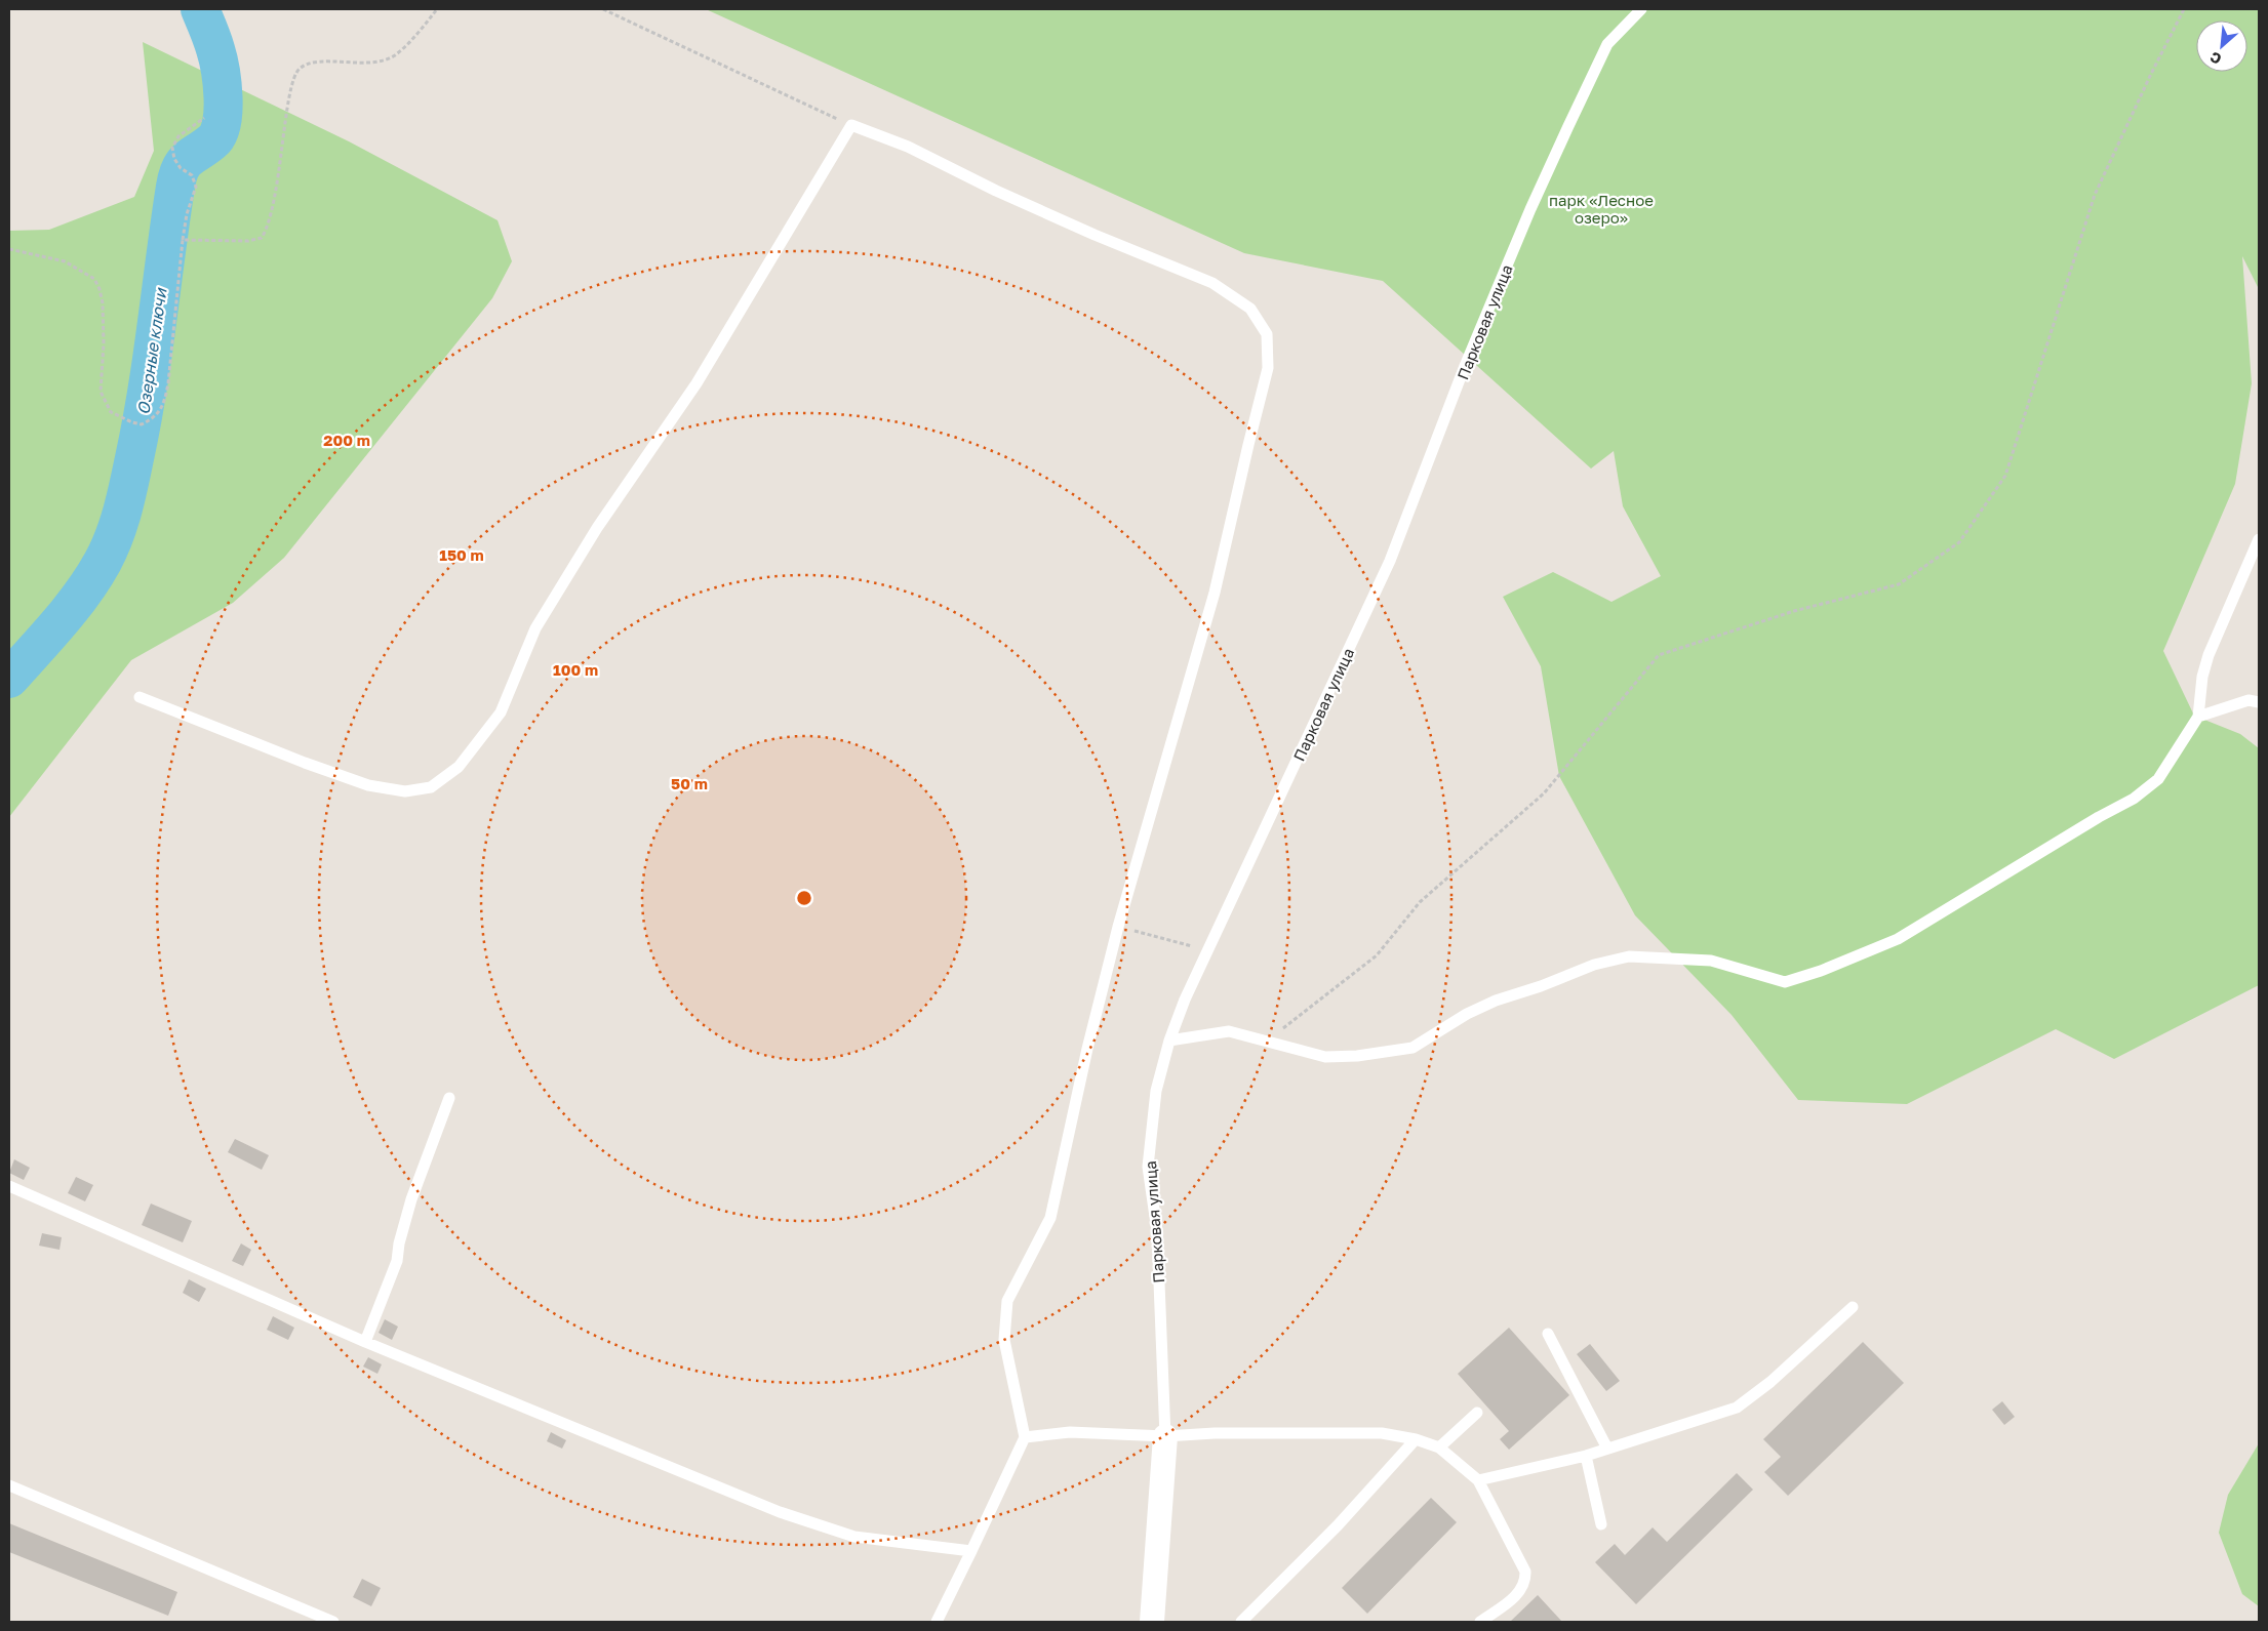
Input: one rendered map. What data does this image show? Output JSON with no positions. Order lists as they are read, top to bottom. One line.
{"streets":{"lane":["Парковая улица"]},"water":["Озерные ключи"],"parks":["парк «Лесное озеро»"],"north":"bottom left","rings":["200 m","150 m","100 m","50 m"]}
